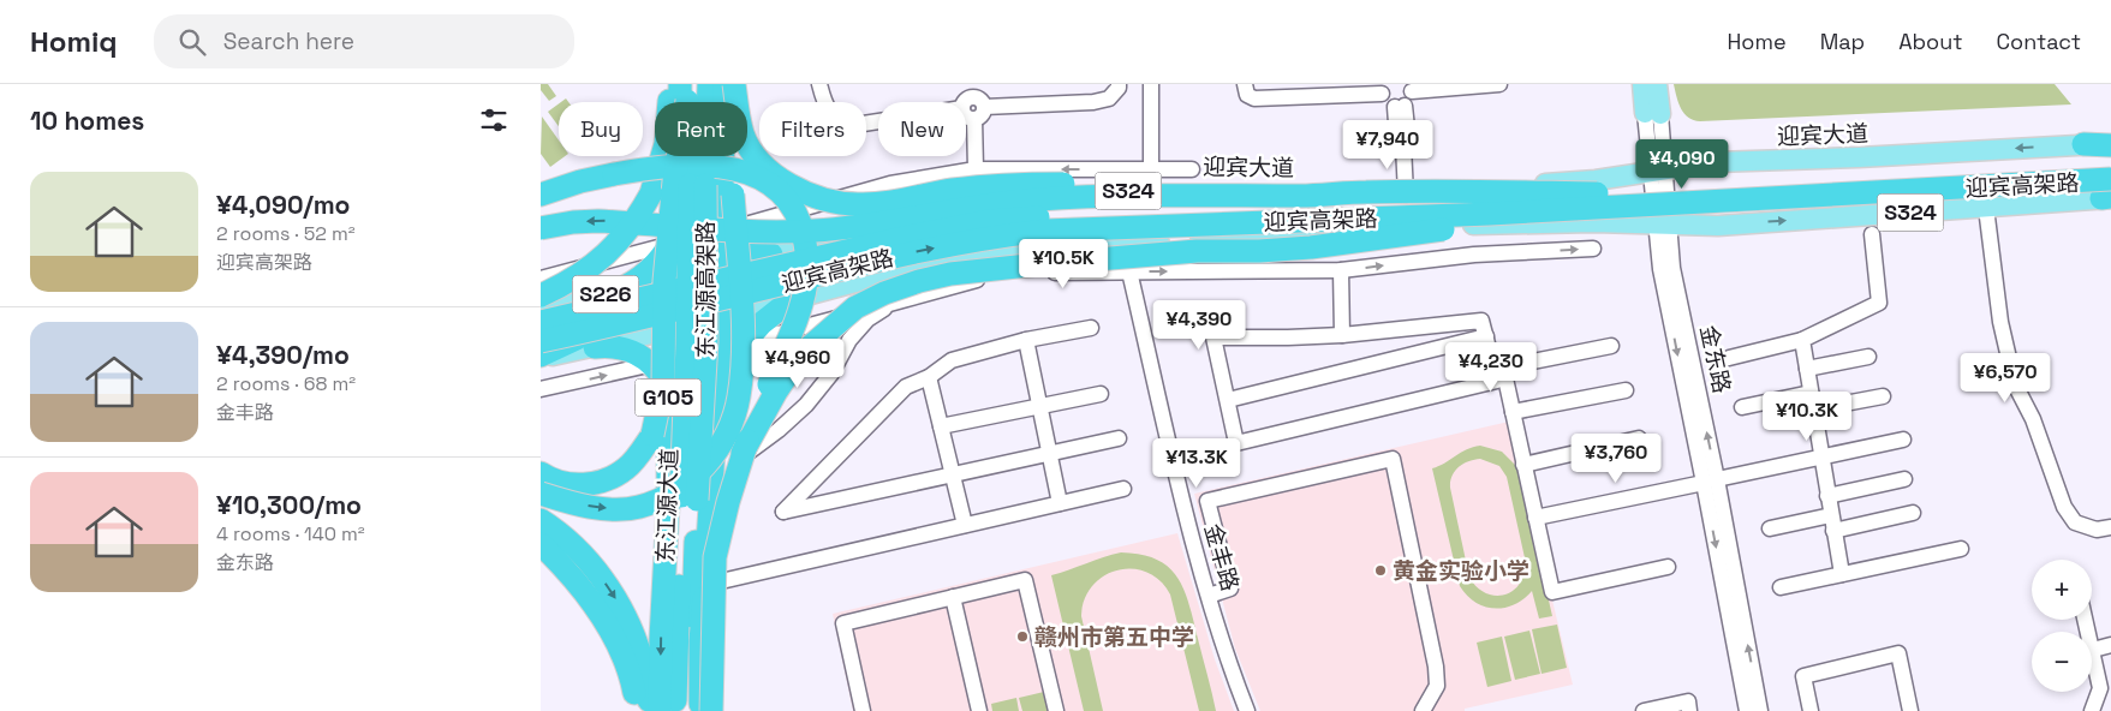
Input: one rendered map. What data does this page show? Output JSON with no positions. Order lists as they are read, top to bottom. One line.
{"streets":{"highway":["迎宾高架路","东江源高架路","G105","东江源大道"],"main road":["迎宾大道","S324","S226","金东路"],"street":["金丰路"]},"crossings":[["迎宾大道","金东路"],["迎宾大道","东江源大道"],["迎宾高架路","S324"],["迎宾高架路","金东路"],["S324","S226"],["S324","金东路"],["S324","东江源大道"],["东江源高架路","东江源大道"],["S226","东江源大道"]],"places":["黄金实验小学","赣州市第五中学"],"page":{"header":"Homiq","search":"Search here","nav":["Home","Map","About","Contact"],"heading":"10 homes","chip":["Buy","Rent","Filters","New"],"price":["¥7,940","¥4,090","¥10.5K","¥4,390","¥4,960","¥4,230","¥6,570","¥10.3K","¥3,760","¥13.3K"],"list":[{"name":"¥4,090/mo","note":"2 rooms · 52 m² · 迎宾高架路"},{"name":"¥4,390/mo","note":"2 rooms · 68 m² · 金丰路"},{"name":"¥10,300/mo","note":"4 rooms · 140 m² · 金东路"}],"map_buttons":["+","−"]}}
